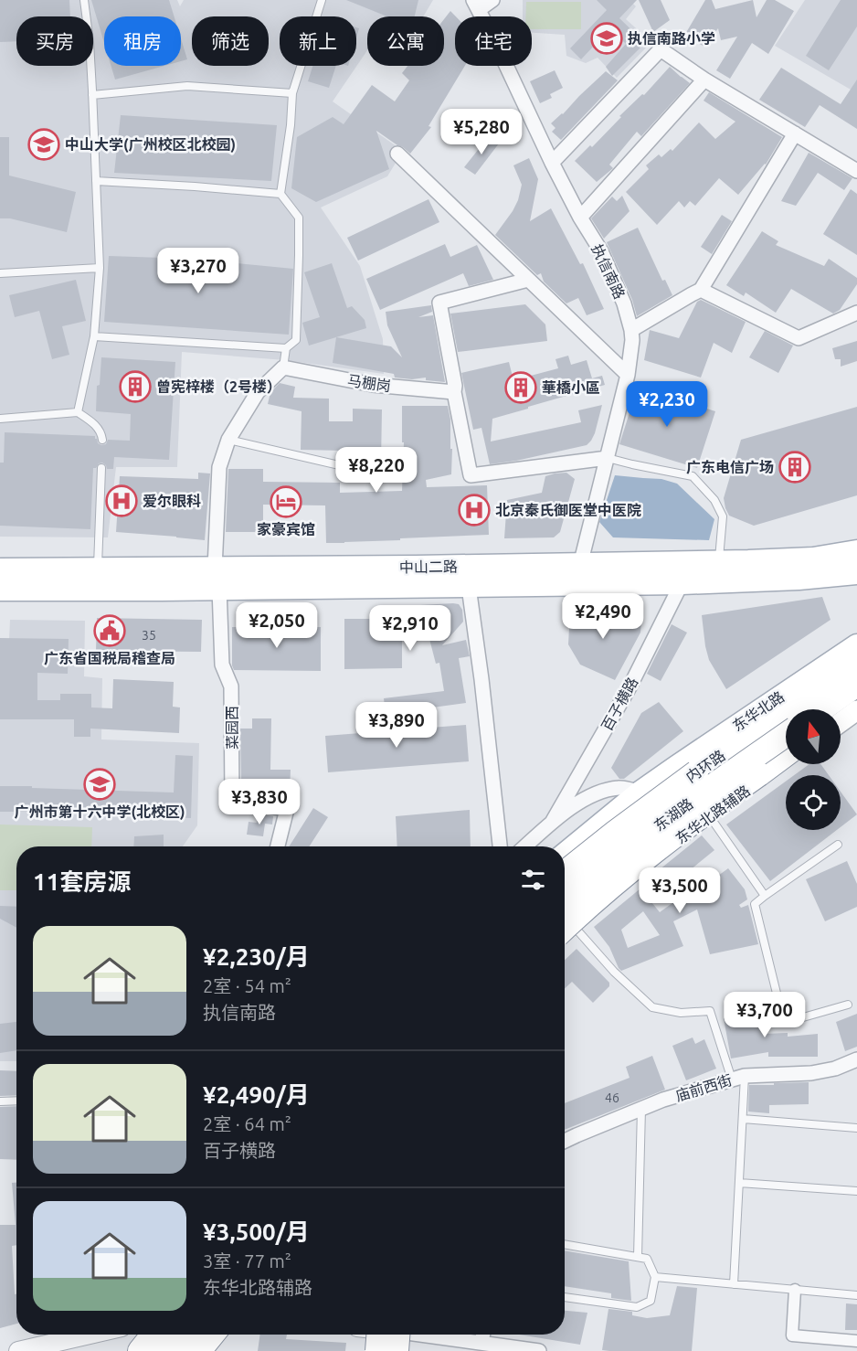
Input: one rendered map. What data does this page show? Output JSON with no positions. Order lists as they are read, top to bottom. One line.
{"streets":{"highway":["内环路","东湖路"],"main road":["中山二路","东华北路","东华北路辅路"],"street":["执信南路","马棚岗","百子横路","菜园西","庙前西街"]},"crossings":[["执信南路","中山二路"],["中山二路","百子横路"],["中山二路","菜园西"]],"places":{"school or university":["执信南路小学","中山大学(广州校区北校园)","广州市第十六中学(北校区)"],"building":["曾宪梓楼（2号楼）","華橋小區","广东电信广场"],"hospital":["爱尔眼科","北京秦氏御医堂中医院"],"hotel":["家豪宾馆"],"public building":["广东省国税局稽查局"]},"house_numbers":["35","46"],"north":"top","page":{"chip":["买房","租房","筛选","新上","公寓","住宅"],"price":["¥5,280","¥3,270","¥2,230","¥8,220","¥2,490","¥2,050","¥2,910","¥3,890","¥3,830","¥3,500","¥3,700"],"heading":"11套房源","list":[{"name":"¥2,230/月","note":"2室 · 54 m² · 执信南路"},{"name":"¥2,490/月","note":"2室 · 64 m² · 百子横路"},{"name":"¥3,500/月","note":"3室 · 77 m² · 东华北路辅路"}]}}
